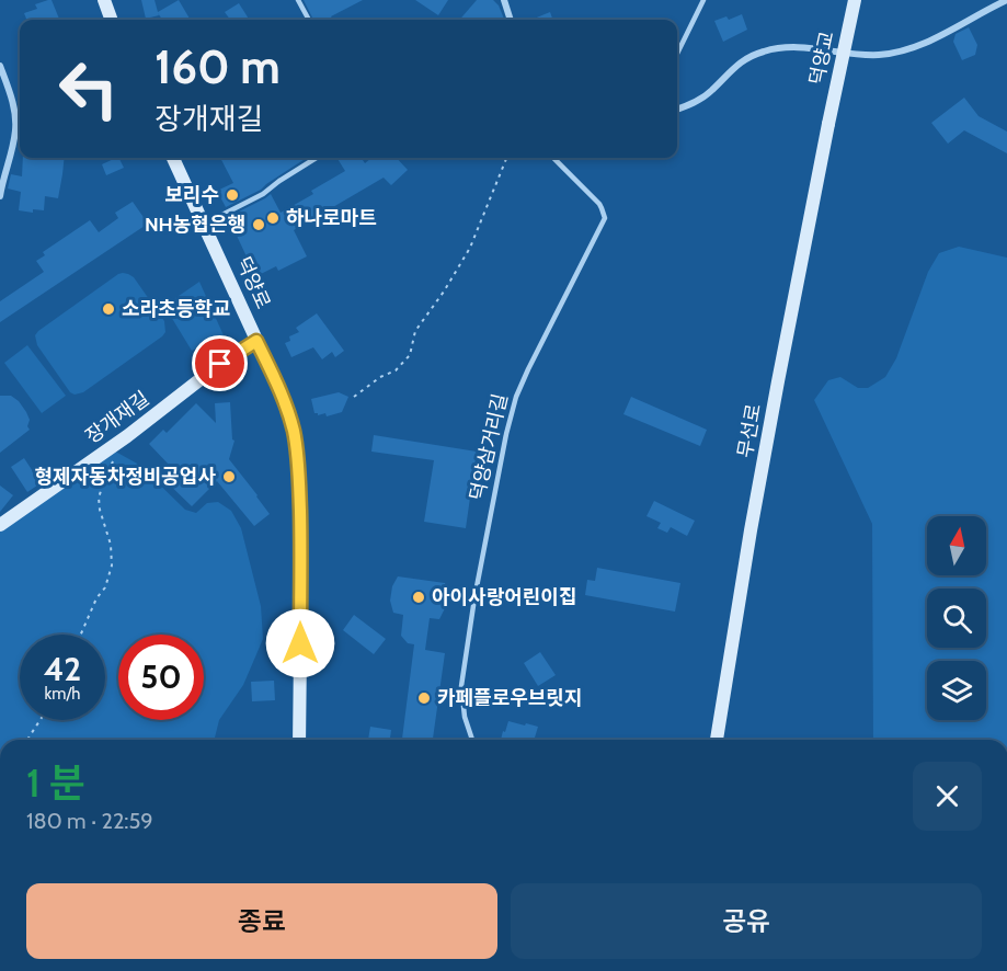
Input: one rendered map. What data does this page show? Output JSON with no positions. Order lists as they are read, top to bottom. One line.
{"streets":{"street":["덕양교","덕양로","장개재길","무선로"],"lane":["덕양삼거리길"]},"crossings":[["덕양교","무선로"],["덕양로","장개재길"]],"places":["보리수","하나로마트","NH농협은행","소라초등학교","형제자동차정비공업사","아이사랑어린이집","카페플로우브릿지"],"north":"top","page":{"turn":["160 m","장개재길"],"speed":"42 km/h","limit":"50","heading":["1 분","180 m · 22:59"],"buttons":["종료","공유"]}}
